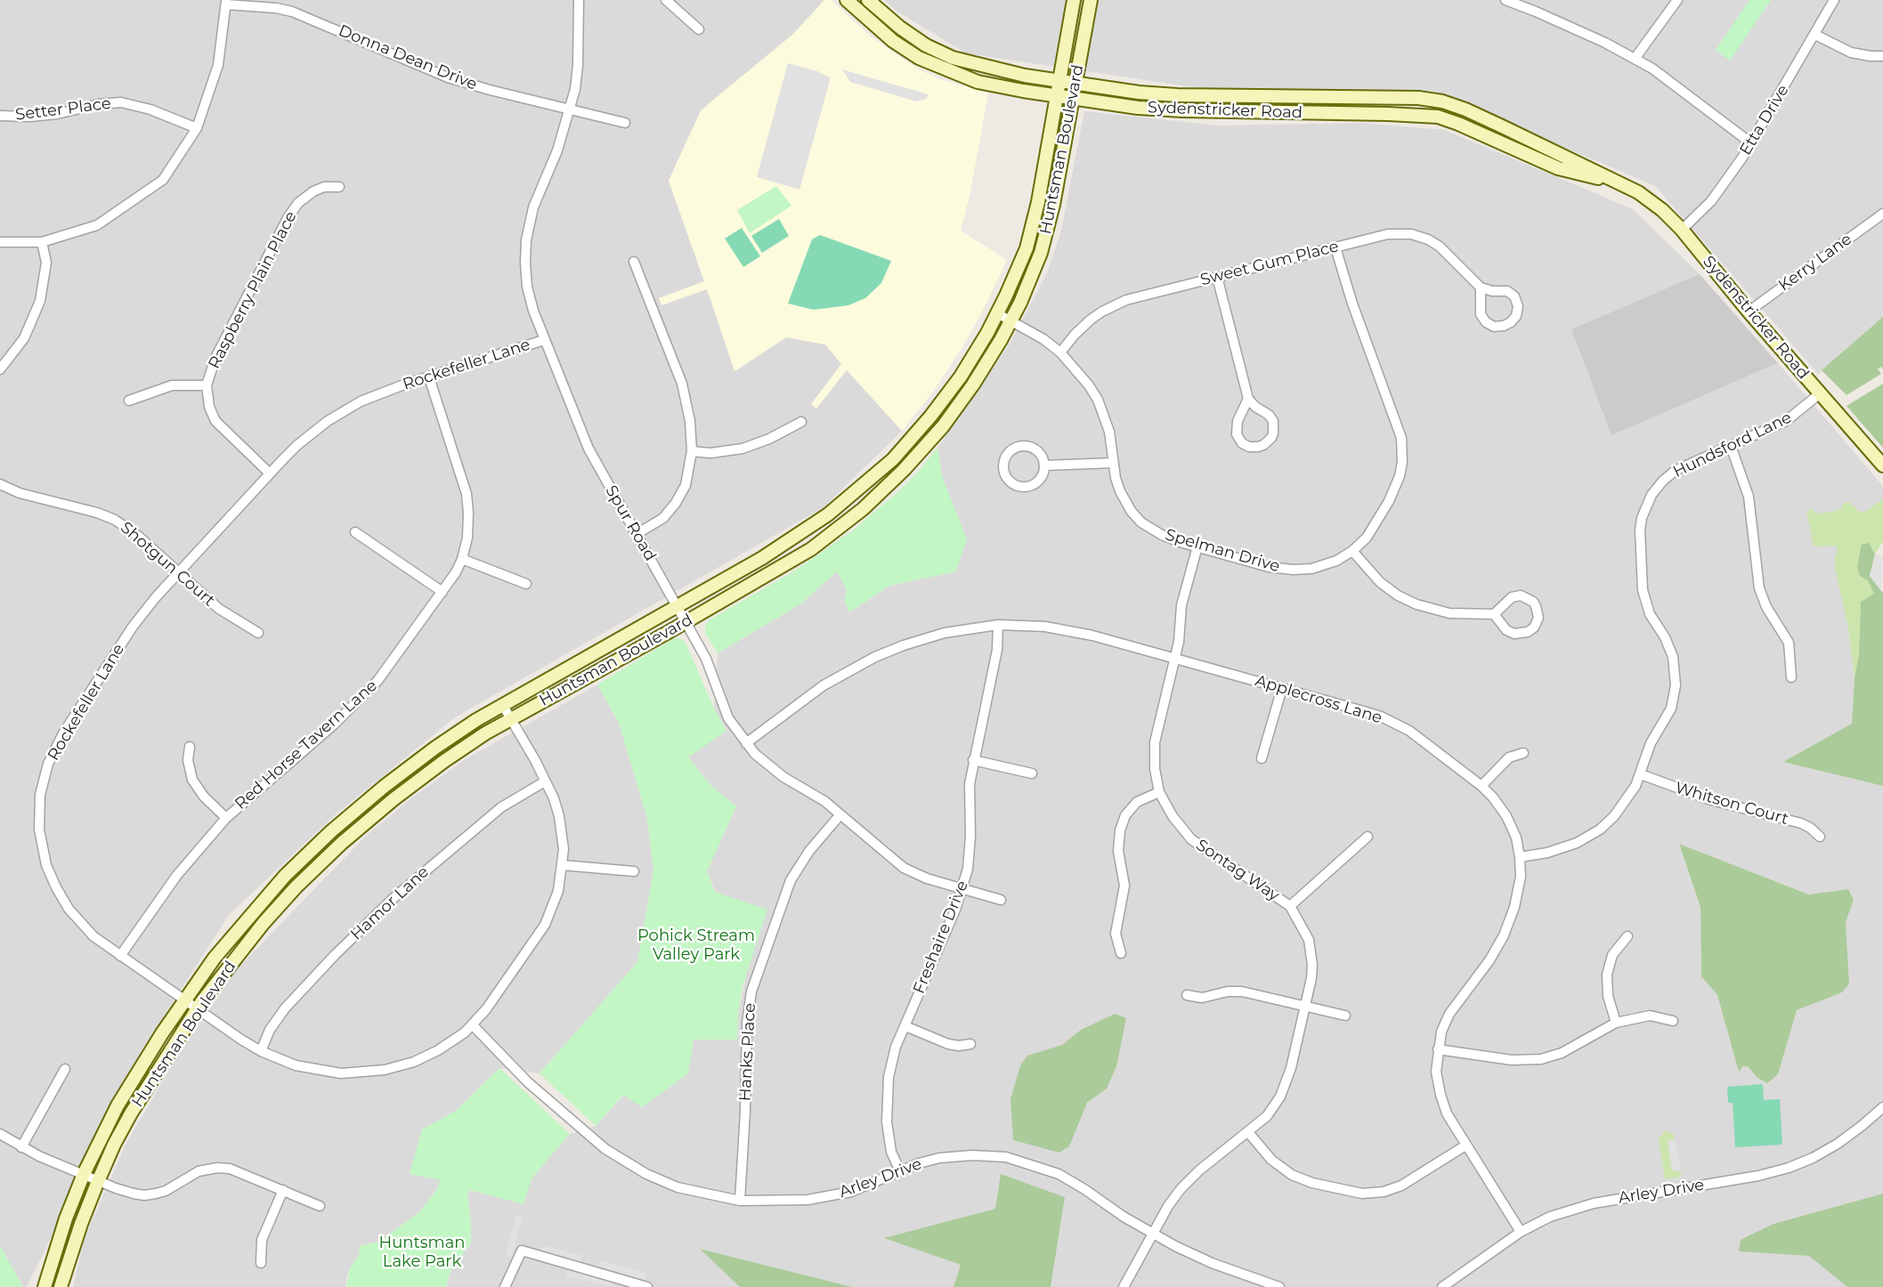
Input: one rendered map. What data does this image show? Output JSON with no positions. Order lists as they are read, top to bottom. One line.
{"streets":{"street":["Donna Dean Drive","Setter Place","Sydenstricker Road","Etta Drive","Huntsman Boulevard","Kerry Lane","Sweet Gum Place","Raspberry Plain Place","Rockefeller Lane","Hundsford Lane","Spur Road","Spelman Drive","Shotgun Court","Applecross Lane","Red Horse Tavern Lane","Whitson Court","Sontag Way","Hamor Lane","Freshaire Drive","Hanks Place","Arley Drive"]},"crossings":[["Donna Dean Drive","Spur Road"],["Sydenstricker Road","Etta Drive"],["Sydenstricker Road","Huntsman Boulevard"],["Sydenstricker Road","Kerry Lane"],["Sydenstricker Road","Hundsford Lane"],["Huntsman Boulevard","Rockefeller Lane"],["Huntsman Boulevard","Spur Road"],["Huntsman Boulevard","Spelman Drive"],["Sweet Gum Place","Spelman Drive"],["Raspberry Plain Place","Rockefeller Lane"],["Rockefeller Lane","Spur Road"],["Rockefeller Lane","Shotgun Court"],["Rockefeller Lane","Red Horse Tavern Lane"],["Rockefeller Lane","Hamor Lane"],["Rockefeller Lane","Arley Drive"],["Hundsford Lane","Applecross Lane"],["Hundsford Lane","Whitson Court"],["Spur Road","Applecross Lane"],["Spur Road","Freshaire Drive"],["Spur Road","Hanks Place"],["Spelman Drive","Sontag Way"],["Applecross Lane","Sontag Way"],["Applecross Lane","Freshaire Drive"],["Applecross Lane","Arley Drive"],["Sontag Way","Arley Drive"],["Freshaire Drive","Arley Drive"],["Hanks Place","Arley Drive"]],"parks":["Pohick Stream Valley Park","Huntsman Lake Park"]}
